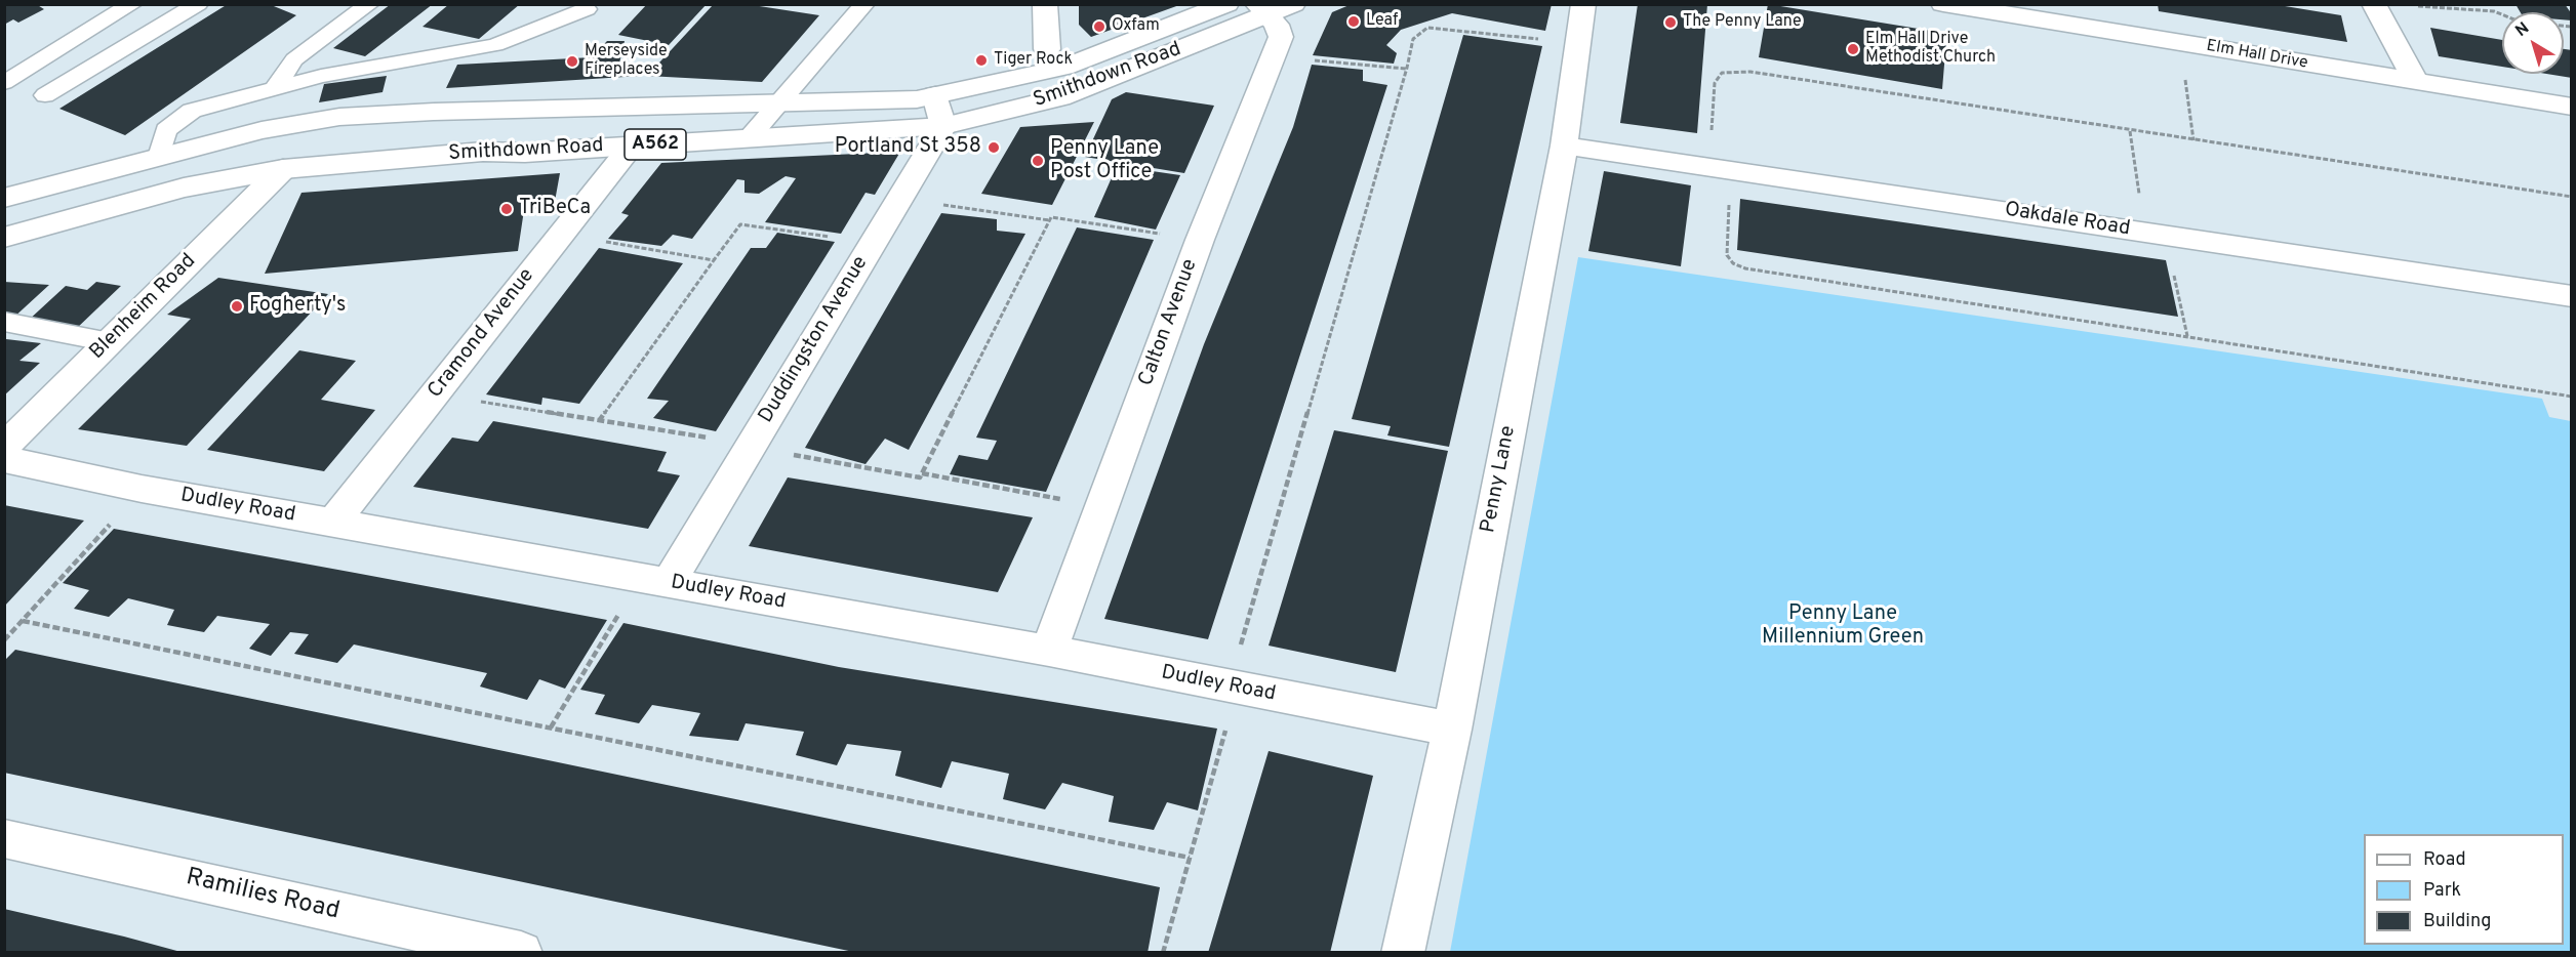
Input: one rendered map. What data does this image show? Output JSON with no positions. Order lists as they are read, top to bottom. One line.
{"streets":{"main road":["Elm Hall Drive","Smithdown Road","A562","Oakdale Road","Blenheim Road","Calton Avenue","Cramond Avenue","Duddingston Avenue","Penny Lane","Dudley Road","Ramilies Road"]},"crossings":[["Smithdown Road","Blenheim Road"],["Smithdown Road","Calton Avenue"],["Smithdown Road","Cramond Avenue"],["Smithdown Road","Duddingston Avenue"],["Oakdale Road","Penny Lane"],["Calton Avenue","Dudley Road"],["Cramond Avenue","Dudley Road"],["Duddingston Avenue","Dudley Road"],["Penny Lane","Dudley Road"]],"parks":["Penny Lane Millennium Green"],"places":["Leaf","The Penny Lane","Oxfam","Elm Hall Drive Methodist Church","Tiger Rock","Merseyside Fireplaces","Portland St 358","Penny Lane Post Office","TriBeCa","Fogherty's"],"legend":["Road","Park","Building"],"north":"top left"}
